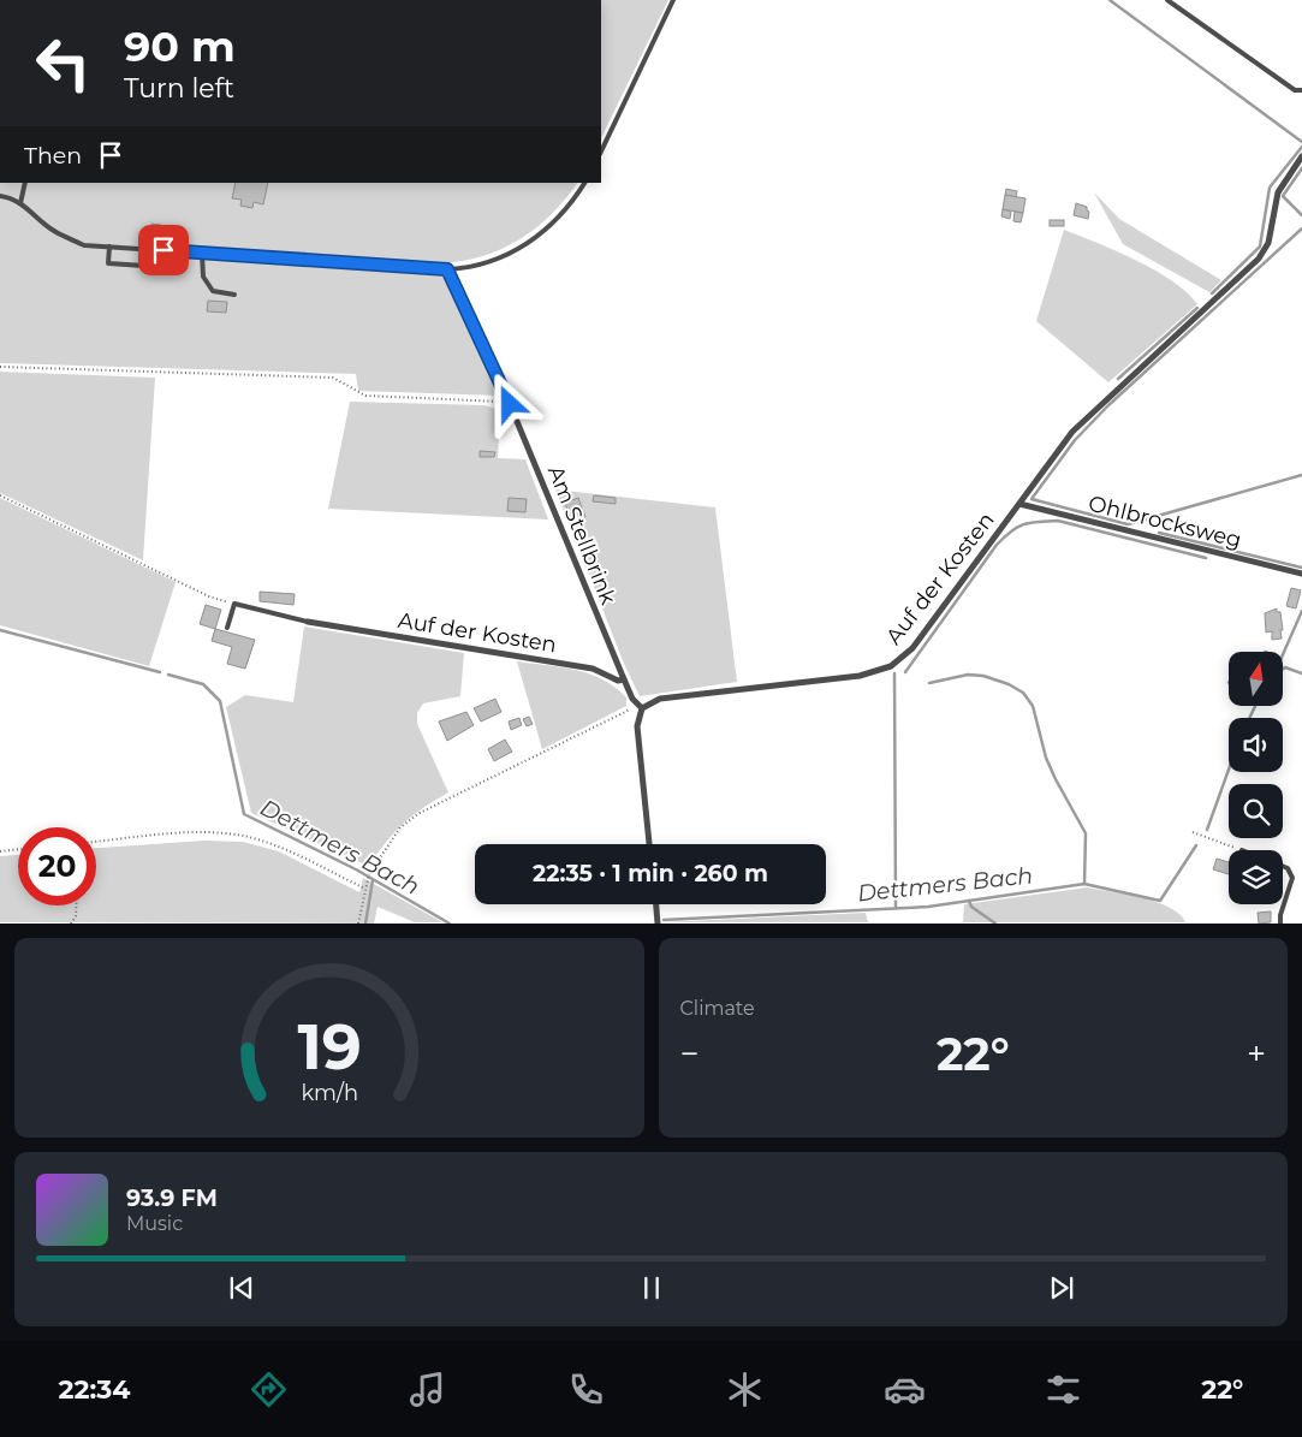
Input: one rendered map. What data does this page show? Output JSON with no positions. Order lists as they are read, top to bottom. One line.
{"streets":{"street":["Ohlbrocksweg","Am Stellbrink","Auf der Kosten"]},"crossings":[["Ohlbrocksweg","Auf der Kosten"],["Am Stellbrink","Auf der Kosten"]],"water":["Dettmers Bach"],"north":"top","page":{"turn":["90 m","Turn left"],"then":"Then","limit":"20","trip":"22:35 · 1 min · 260 m","tile":"Climate","heat":["−","22°","+"],"song":["93.9 FM","Music"],"tabs":["22:34","22°"],"gauge":["19","km/h"]}}
